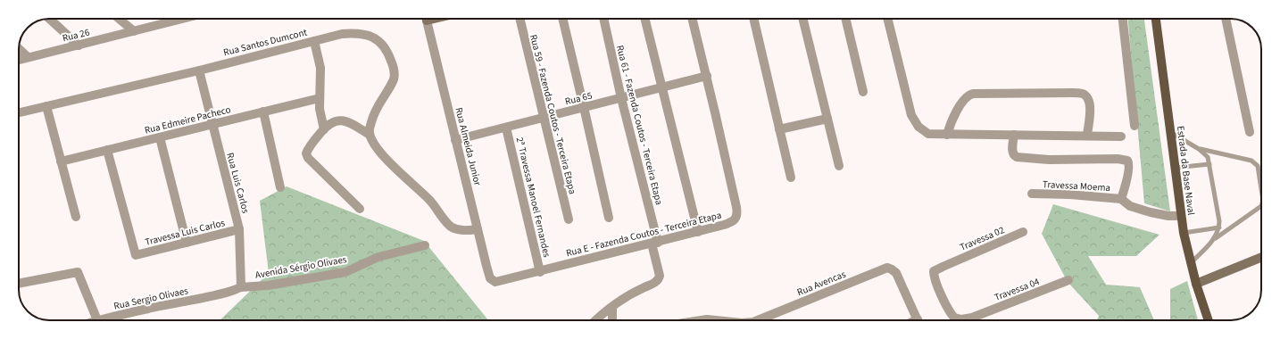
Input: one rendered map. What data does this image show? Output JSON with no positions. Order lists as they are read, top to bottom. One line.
{"streets":{"main road":["Estrada da Base Naval"],"street":["Rua 26","Rua Santos Dumcont","Rua 65","Rua 59 - Fazenda Coutos - Terceira Etapa","Rua Edmeire Pacheco","Rua 61 - Fazenda Coutos - Terceira Etapa","Rua Almeida Junior","Rua Luis Carlos","Travessa Moema","2ª Travessa Manoel Fernandes","Travessa Luis Carlos","Rua E - Fazenda Coutos - Terceira Etapa","Travessa 02","Avenida Sérgio Olivaes","Rua Avencas","Travessa 04","Rua Sergio Olivaes"]},"crossings":[["Rua Santos Dumcont","Rua Luis Carlos"],["Rua 65","Rua 59 - Fazenda Coutos - Terceira Etapa"],["Rua 65","Rua 61 - Fazenda Coutos - Terceira Etapa"],["Rua 65","Rua Almeida Junior"],["Rua 65","2ª Travessa Manoel Fernandes"],["Rua 65","Rua E - Fazenda Coutos - Terceira Etapa"],["Rua Edmeire Pacheco","Rua Luis Carlos"],["Rua Edmeire Pacheco","Travessa Luis Carlos"],["Rua 61 - Fazenda Coutos - Terceira Etapa","Rua E - Fazenda Coutos - Terceira Etapa"],["Rua Almeida Junior","Rua E - Fazenda Coutos - Terceira Etapa"],["Estrada da Base Naval","Travessa Moema"],["Rua Luis Carlos","Travessa Luis Carlos"],["Rua Luis Carlos","Avenida Sérgio Olivaes"],["Rua Luis Carlos","Rua Sergio Olivaes"],["2ª Travessa Manoel Fernandes","Rua E - Fazenda Coutos - Terceira Etapa"],["Avenida Sérgio Olivaes","Rua Sergio Olivaes"]]}
